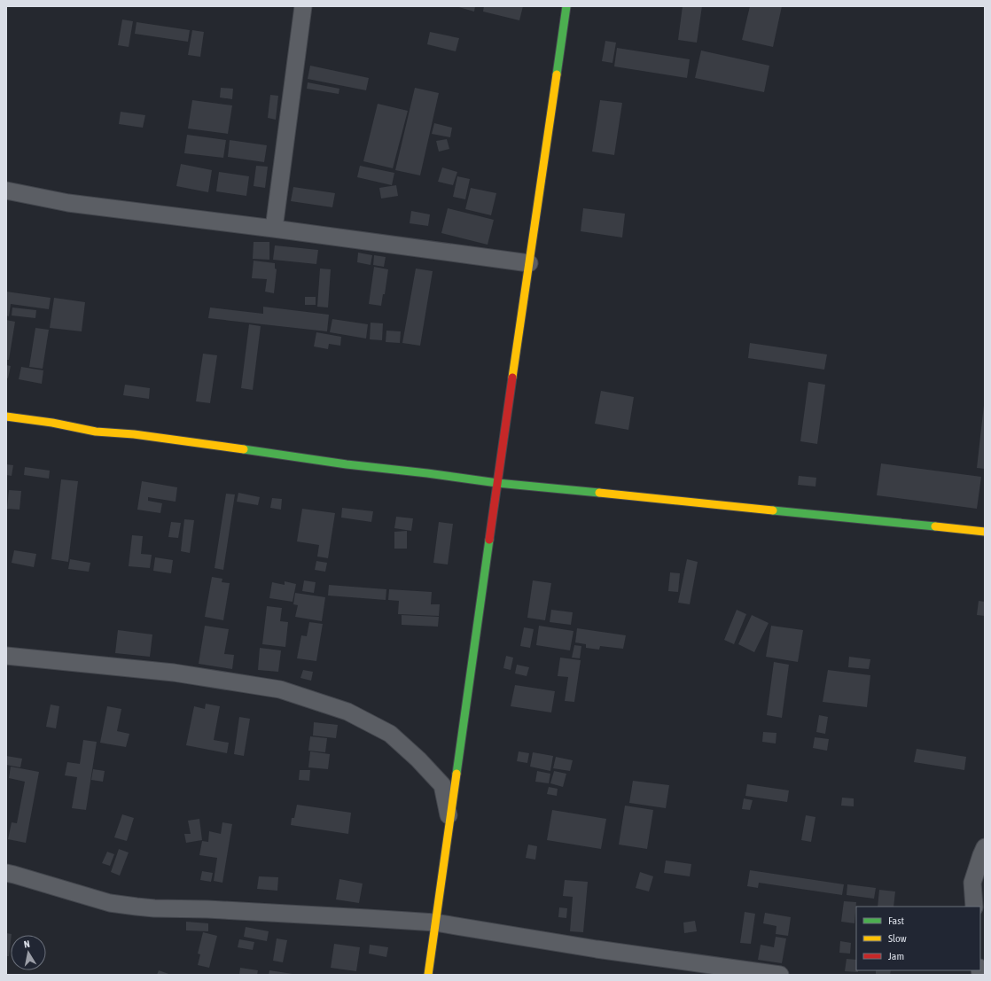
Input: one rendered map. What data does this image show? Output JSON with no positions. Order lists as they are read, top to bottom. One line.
{"legend":["Fast","Slow","Jam"],"north":"top"}
